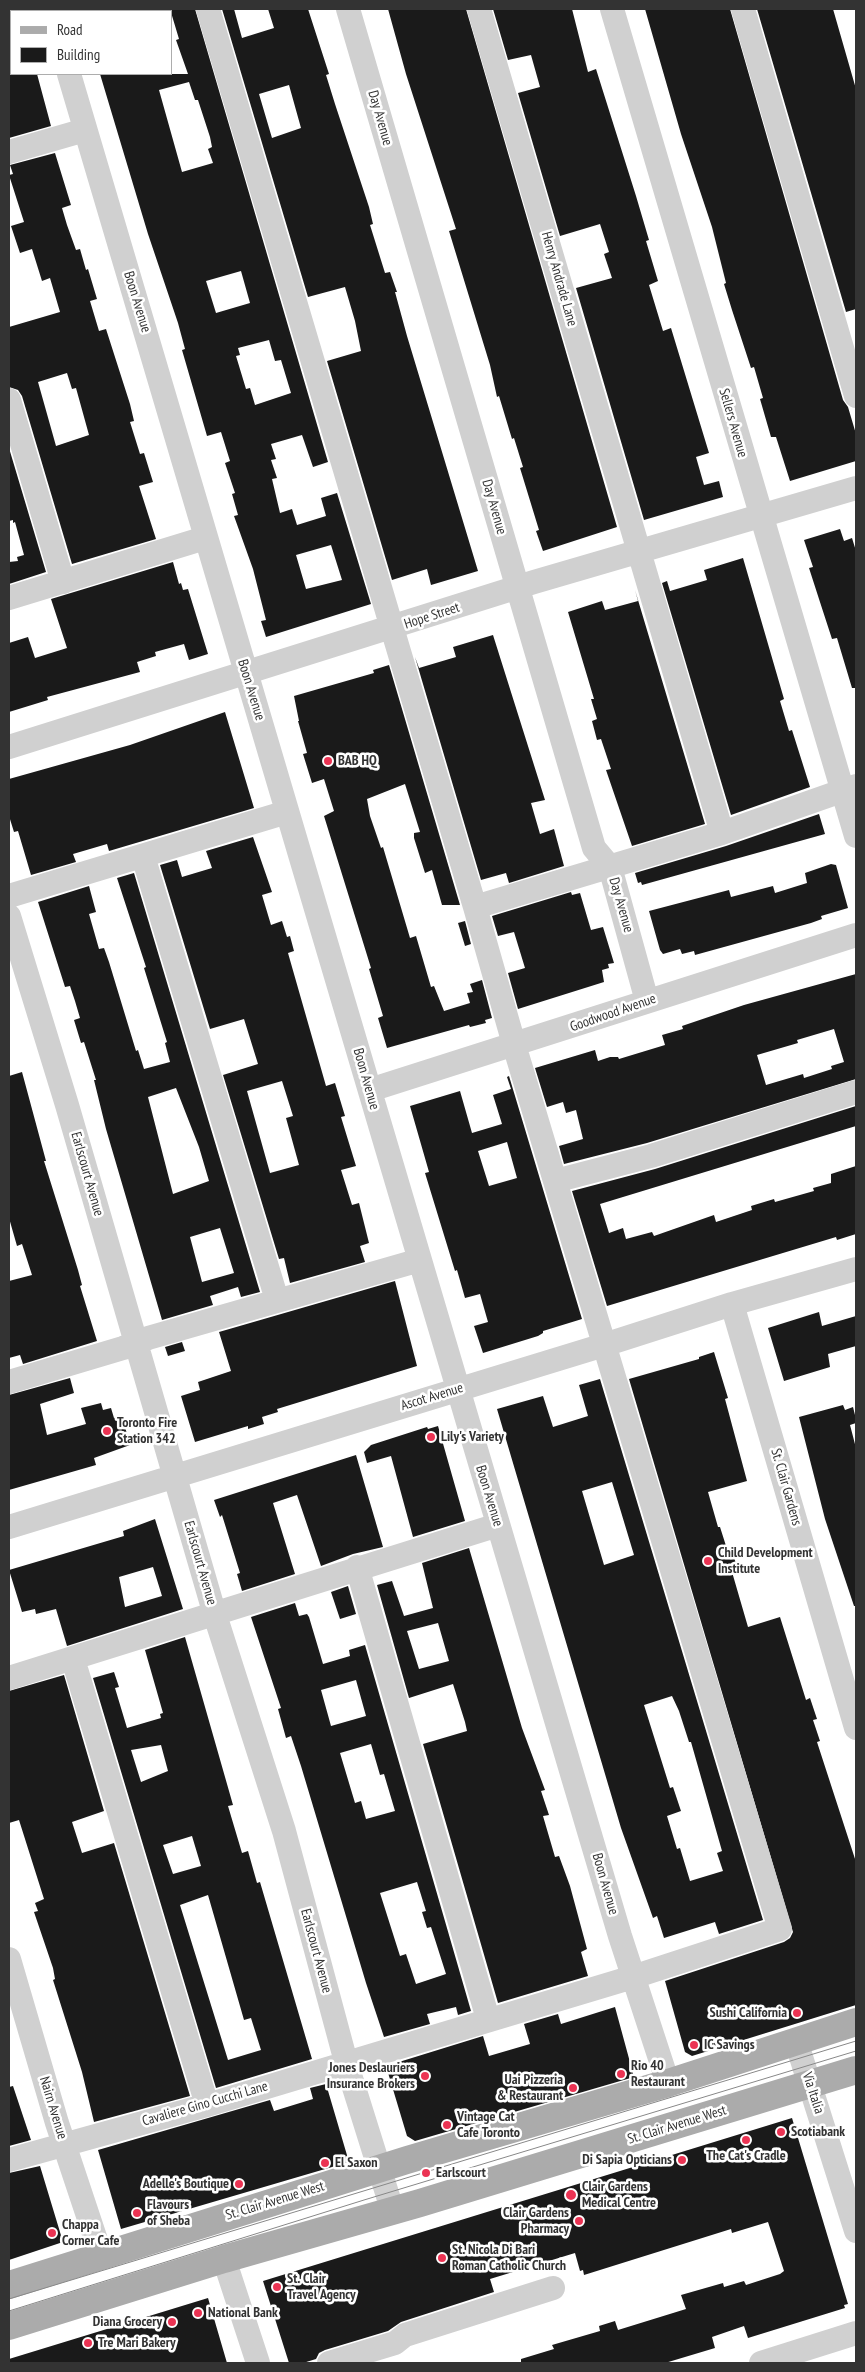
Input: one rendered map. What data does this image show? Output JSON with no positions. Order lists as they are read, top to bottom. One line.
{"streets":{"main road":["St. Clair Avenue West"],"street":["Day Avenue","Henry Andrade Lane","Boon Avenue","Sellers Avenue","Hope Street","Goodwood Avenue","Earlscourt Avenue","Ascot Avenue","St. Clair Gardens","Via Italia","Cavaliere Gino Cucchi Lane","Nairn Avenue"]},"crossings":[["Day Avenue","Hope Street"],["Day Avenue","Goodwood Avenue"],["Henry Andrade Lane","Hope Street"],["Boon Avenue","Hope Street"],["Boon Avenue","Goodwood Avenue"],["Boon Avenue","Ascot Avenue"],["Boon Avenue","Cavaliere Gino Cucchi Lane"],["Boon Avenue","St. Clair Avenue West"],["Sellers Avenue","Hope Street"],["Earlscourt Avenue","Ascot Avenue"],["Earlscourt Avenue","Cavaliere Gino Cucchi Lane"],["Earlscourt Avenue","St. Clair Avenue West"],["Ascot Avenue","St. Clair Gardens"],["Ascot Avenue","Cavaliere Gino Cucchi Lane"],["Via Italia","St. Clair Avenue West"],["Cavaliere Gino Cucchi Lane","Nairn Avenue"],["Nairn Avenue","St. Clair Avenue West"]],"places":["BAB HQ","Toronto Fire Station 342","Lily's Variety","Child Development Institute","Sushi California","IC Savings","Rio 40 Restaurant","Jones Deslauriers Insurance Brokers","Uai Pizzeria & Restaurant","Vintage Cat Cafe Toronto","Scotiabank","The Cat's Cradle","Di Sapia Opticians","El Saxon","Earlscourt","Adelle's Boutique","Clair Gardens Medical Centre","Flavours of Sheba","Clair Gardens Pharmacy","Chappa Corner Cafe","St. Nicola Di Bari Roman Catholic Church","St. Clair Travel Agency","National Bank","Diana Grocery","Tre Mari Bakery"],"legend":["Road","Building"]}
